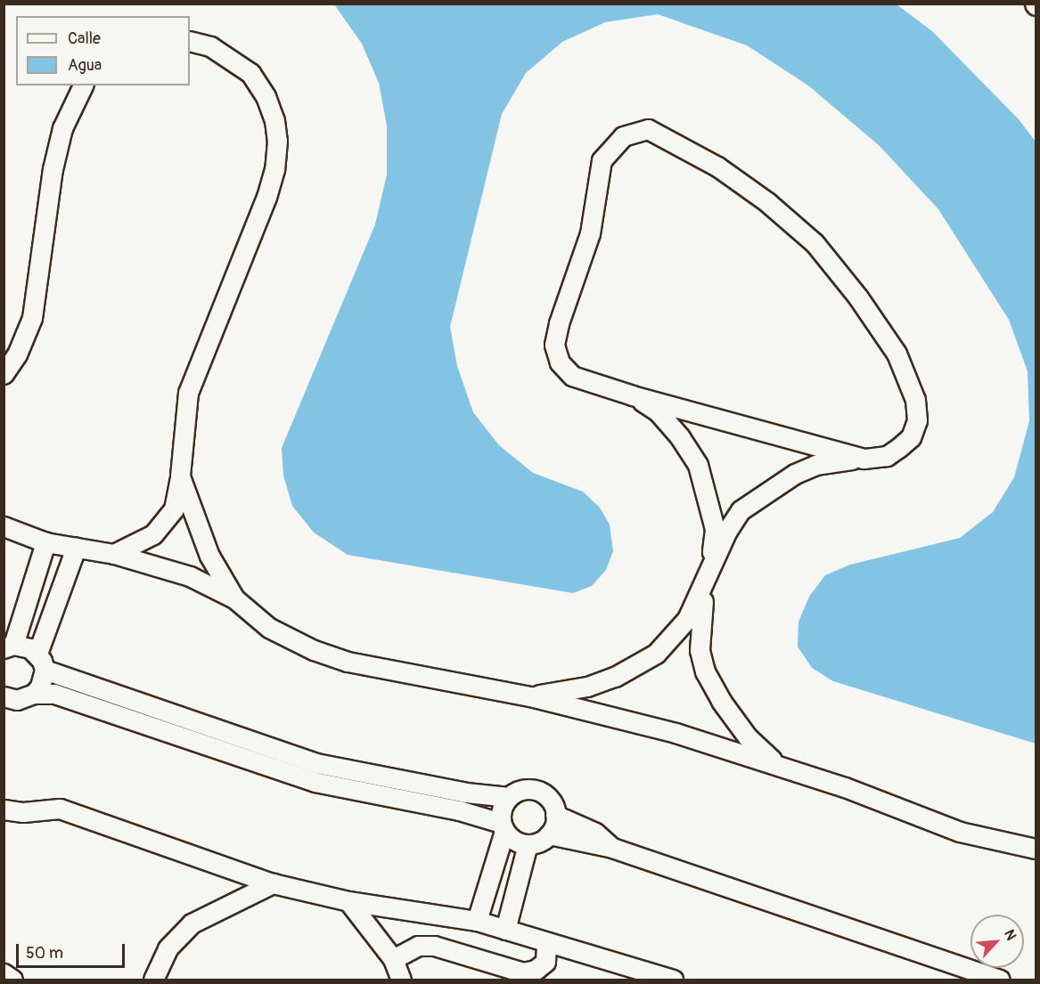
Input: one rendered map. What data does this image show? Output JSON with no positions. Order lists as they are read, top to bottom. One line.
{"legend":["Calle","Agua"],"scale_bar":"50 m","north":"top right"}
